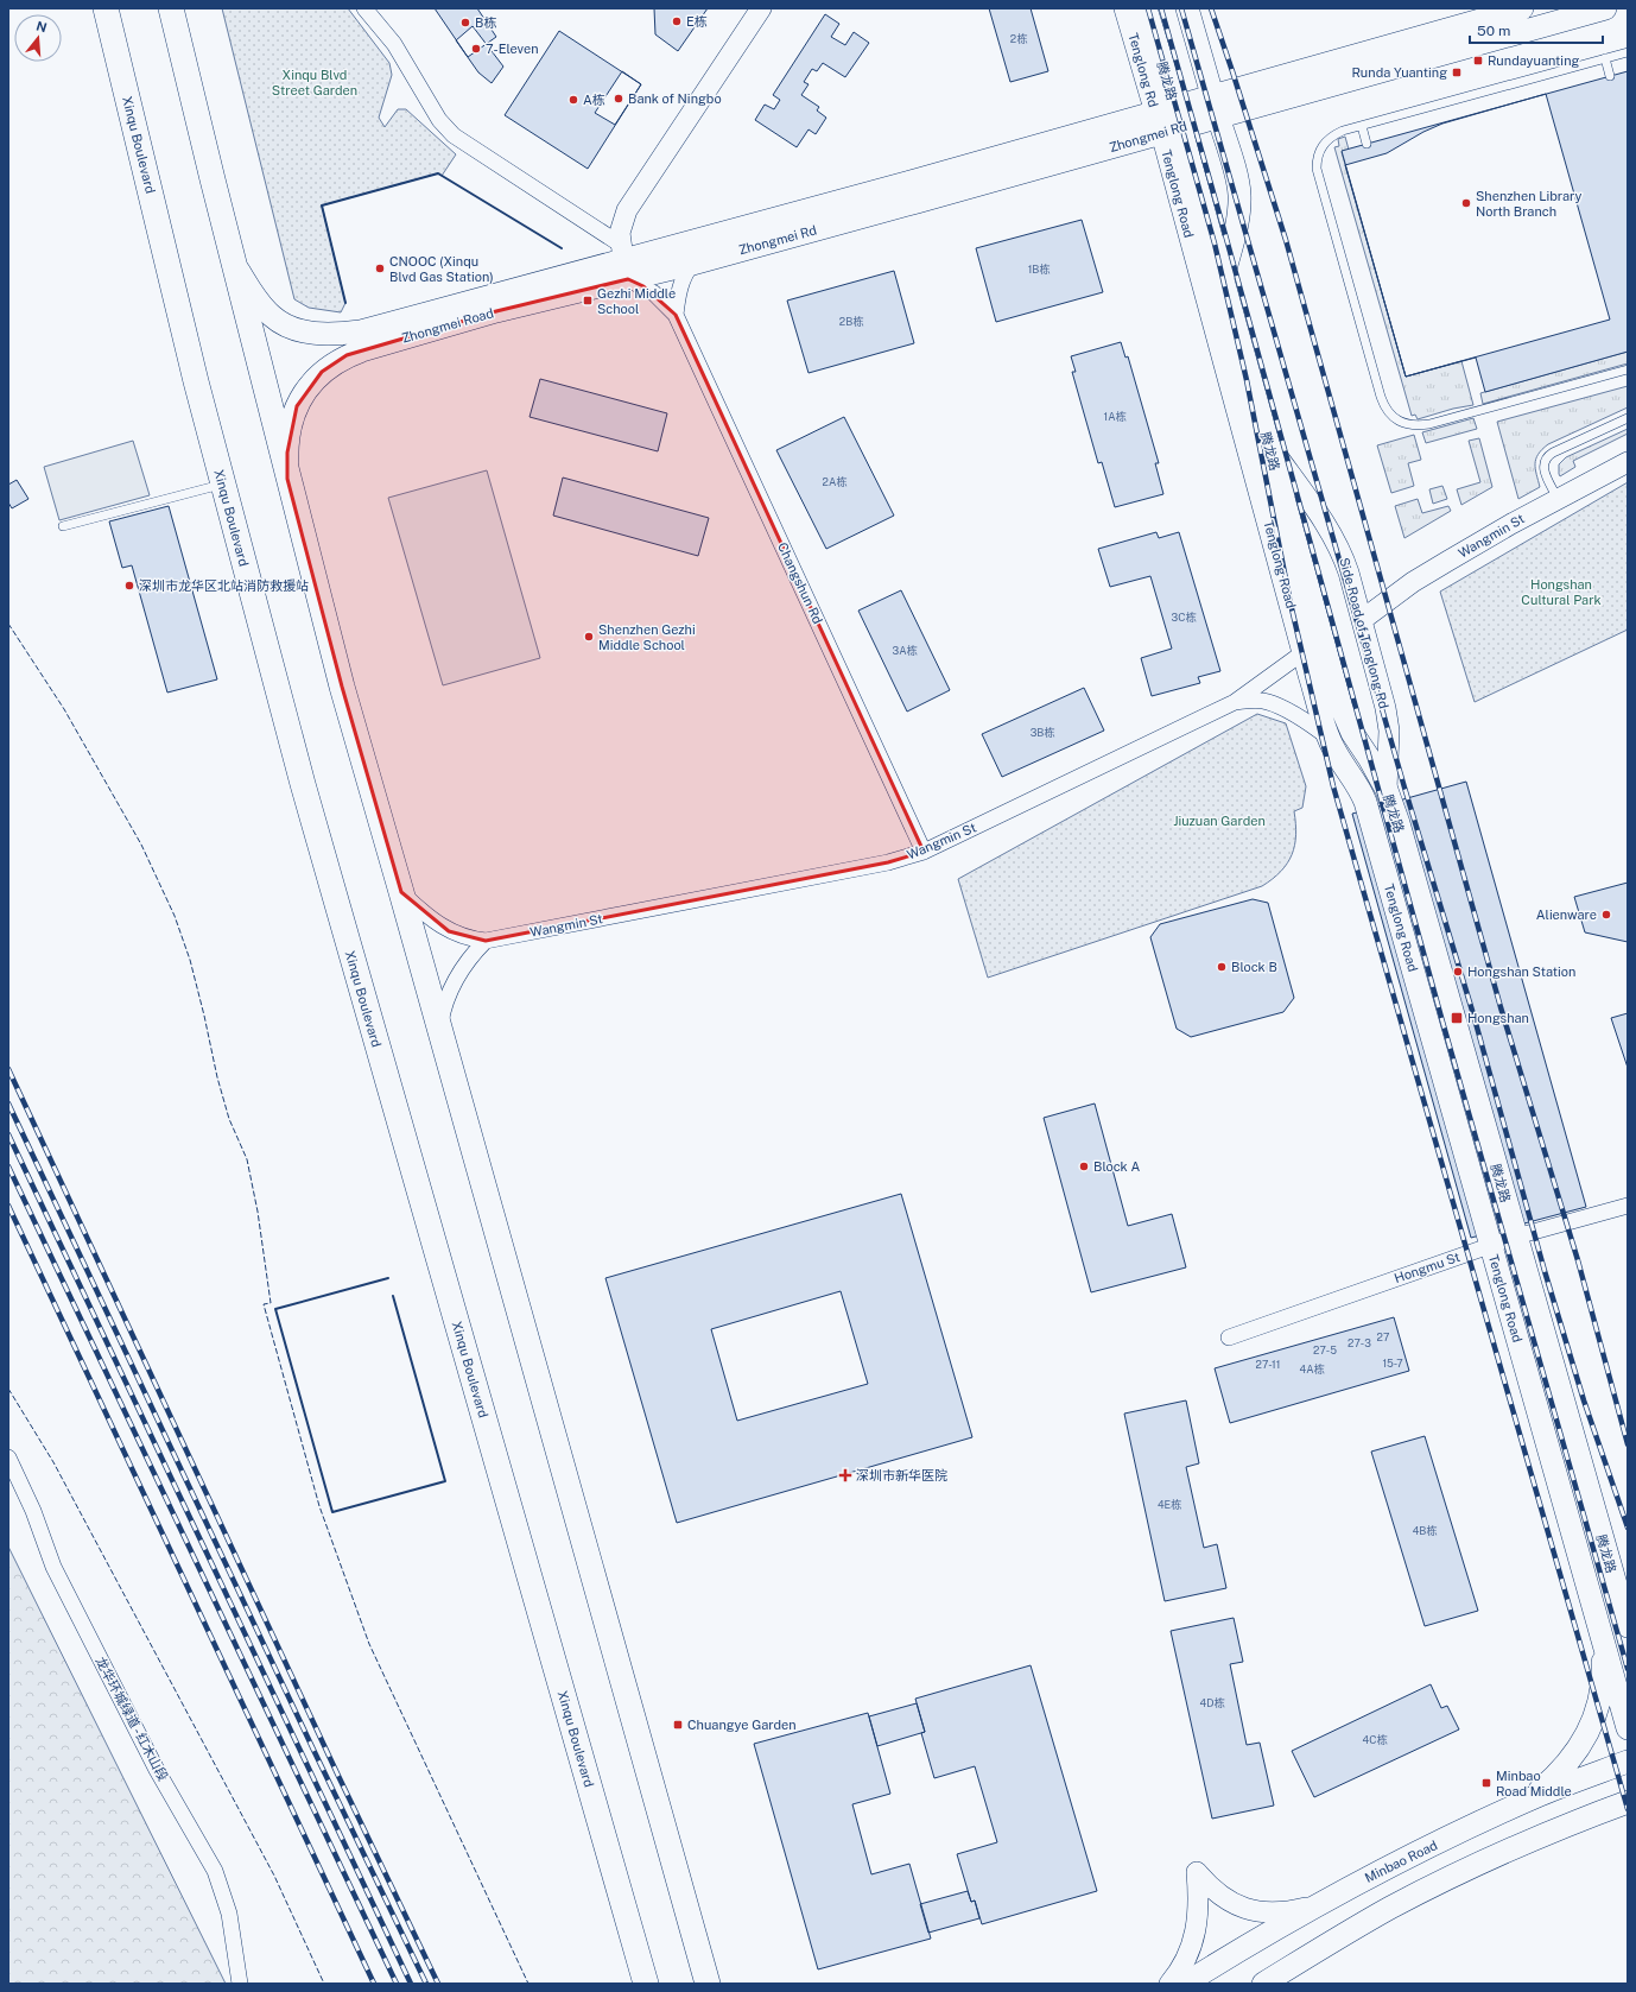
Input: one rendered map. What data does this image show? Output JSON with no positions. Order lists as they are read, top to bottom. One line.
{"streets":{"main road":["Tenglong Rd","腾龙路","Zhongmei Rd","Xinqu Boulevard","Tenglong Road","Zhongmei Road","Minbao Road"],"street":["Wangmin St","Changshun Rd","Side Road of Tenglong Rd","Hongmu St","龙华环城绿道 - 红木山段"]},"crossings":[["Tenglong Rd","腾龙路"],["Tenglong Rd","Zhongmei Rd"],["Tenglong Rd","Tenglong Road"],["腾龙路","Zhongmei Rd"],["腾龙路","Tenglong Road"],["腾龙路","Side Road of Tenglong Rd"],["腾龙路","Hongmu St"],["Zhongmei Rd","Tenglong Road"],["Zhongmei Rd","Zhongmei Road"],["Tenglong Road","Wangmin St"],["Tenglong Road","Hongmu St"],["Wangmin St","Changshun Rd"],["Wangmin St","Side Road of Tenglong Rd"]],"parks":["Xinqu Blvd Street Garden","Hongshan Cultural Park","Jiuzuan Garden"],"places":{"other":["E栋","B栋","7-Eleven","Bank of Ningbo","A栋","Shenzhen Library North Branch","CNOOC (Xinqu Blvd Gas Station)","深圳市龙华区北站消防救援站","Shenzhen Gezhi Middle School","Alienware","Block B","Hongshan Station","Block A"],"transit":["Rundayuanting","Runda Yuanting","Gezhi Middle School","Hongshan","Chuangye Garden","Minbao Road Middle"],"health":["深圳市新华医院"]},"house_numbers":["2栋","1B栋","2B栋","1A栋","2A栋","3C栋","3A栋","3B栋","27","27-3","27-5","15-7","27-11","4A栋","4E栋","4B栋","4D栋","4C栋"],"scale_bar":"50 m","north":"top"}
